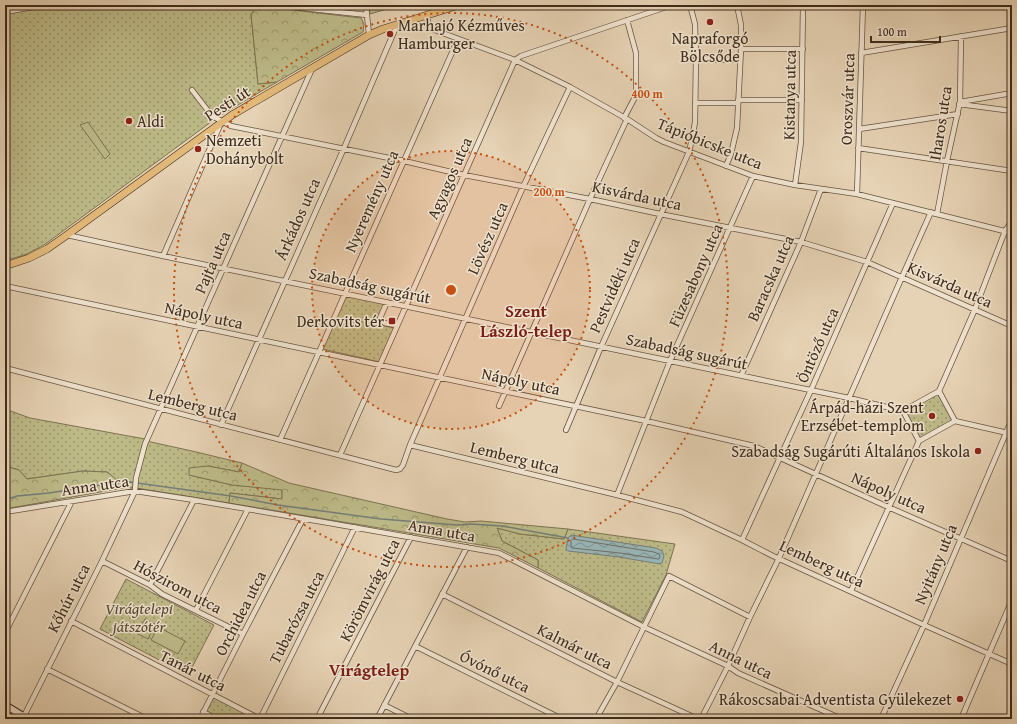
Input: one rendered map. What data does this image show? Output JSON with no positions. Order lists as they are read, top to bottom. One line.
{"streets":{"main road":["Pesti út"],"street":["Kistanya utca","Oroszvár utca","Iharos utca","Tápióbicske utca","Agyagos utca","Kisvárda utca","Nyeremény utca","Árkádos utca","Lövész utca","Pajta utca","Füzesabony utca","Baracska utca","Szabadság sugárút","Pestvidéki utca","Nápoly utca","Öntöző utca","Lemberg utca","Anna utca","Nyitány utca","Hószirom utca","Körömvirág utca","Kőhúr utca","Orchidea utca","Tubarózsa utca","Kalmár utca","Tanár utca","Óvónő utca"]},"crossings":[["Kistanya utca","Tápióbicske utca"],["Oroszvár utca","Tápióbicske utca"],["Pesti út","Tápióbicske utca"],["Pesti út","Kisvárda utca"],["Pesti út","Árkádos utca"],["Pesti út","Pajta utca"],["Pesti út","Szabadság sugárút"],["Iharos utca","Tápióbicske utca"],["Tápióbicske utca","Agyagos utca"],["Tápióbicske utca","Nyeremény utca"],["Tápióbicske utca","Lövész utca"],["Tápióbicske utca","Füzesabony utca"],["Tápióbicske utca","Baracska utca"],["Tápióbicske utca","Pestvidéki utca"],["Tápióbicske utca","Öntöző utca"],["Agyagos utca","Kisvárda utca"],["Agyagos utca","Szabadság sugárút"],["Kisvárda utca","Nyeremény utca"],["Kisvárda utca","Árkádos utca"],["Kisvárda utca","Lövész utca"],["Kisvárda utca","Pajta utca"],["Kisvárda utca","Füzesabony utca"],["Kisvárda utca","Baracska utca"],["Kisvárda utca","Pestvidéki utca"],["Kisvárda utca","Öntöző utca"],["Nyeremény utca","Szabadság sugárút"],["Nyeremény utca","Nápoly utca"],["Nyeremény utca","Lemberg utca"],["Árkádos utca","Szabadság sugárút"],["Árkádos utca","Nápoly utca"],["Árkádos utca","Lemberg utca"],["Lövész utca","Szabadság sugárút"],["Lövész utca","Nápoly utca"],["Lövész utca","Lemberg utca"],["Pajta utca","Szabadság sugárút"],["Pajta utca","Nápoly utca"],["Pajta utca","Lemberg utca"],["Pajta utca","Anna utca"],["Pajta utca","Kőhúr utca"],["Füzesabony utca","Szabadság sugárút"],["Füzesabony utca","Nápoly utca"],["Füzesabony utca","Lemberg utca"],["Baracska utca","Szabadság sugárút"],["Szabadság sugárút","Pestvidéki utca"],["Szabadság sugárút","Öntöző utca"],["Pestvidéki utca","Nápoly utca"],["Nápoly utca","Öntöző utca"],["Nápoly utca","Nyitány utca"],["Öntöző utca","Lemberg utca"],["Lemberg utca","Nyitány utca"],["Anna utca","Körömvirág utca"],["Anna utca","Kőhúr utca"],["Anna utca","Orchidea utca"],["Anna utca","Tubarózsa utca"],["Hószirom utca","Kőhúr utca"],["Hószirom utca","Orchidea utca"],["Kőhúr utca","Tanár utca"],["Orchidea utca","Tanár utca"],["Tubarózsa utca","Tanár utca"]],"districts":["Szent László-telep","Virágtelep"],"parks":["Virágtelepi játszótér"],"places":{"other":["Napraforgó Bölcsőde","Marhajó Kézműves Hamburger","Aldi","Nemzeti Dohánybolt","Árpád-házi Szent Erzsébet-templom","Szabadság Sugárúti Általános Iskola","Rákoscsabai Adventista Gyülekezet"],"transit":["Derkovits tér"]},"scale_bar":"100 m","rings":["400 m","200 m"]}
